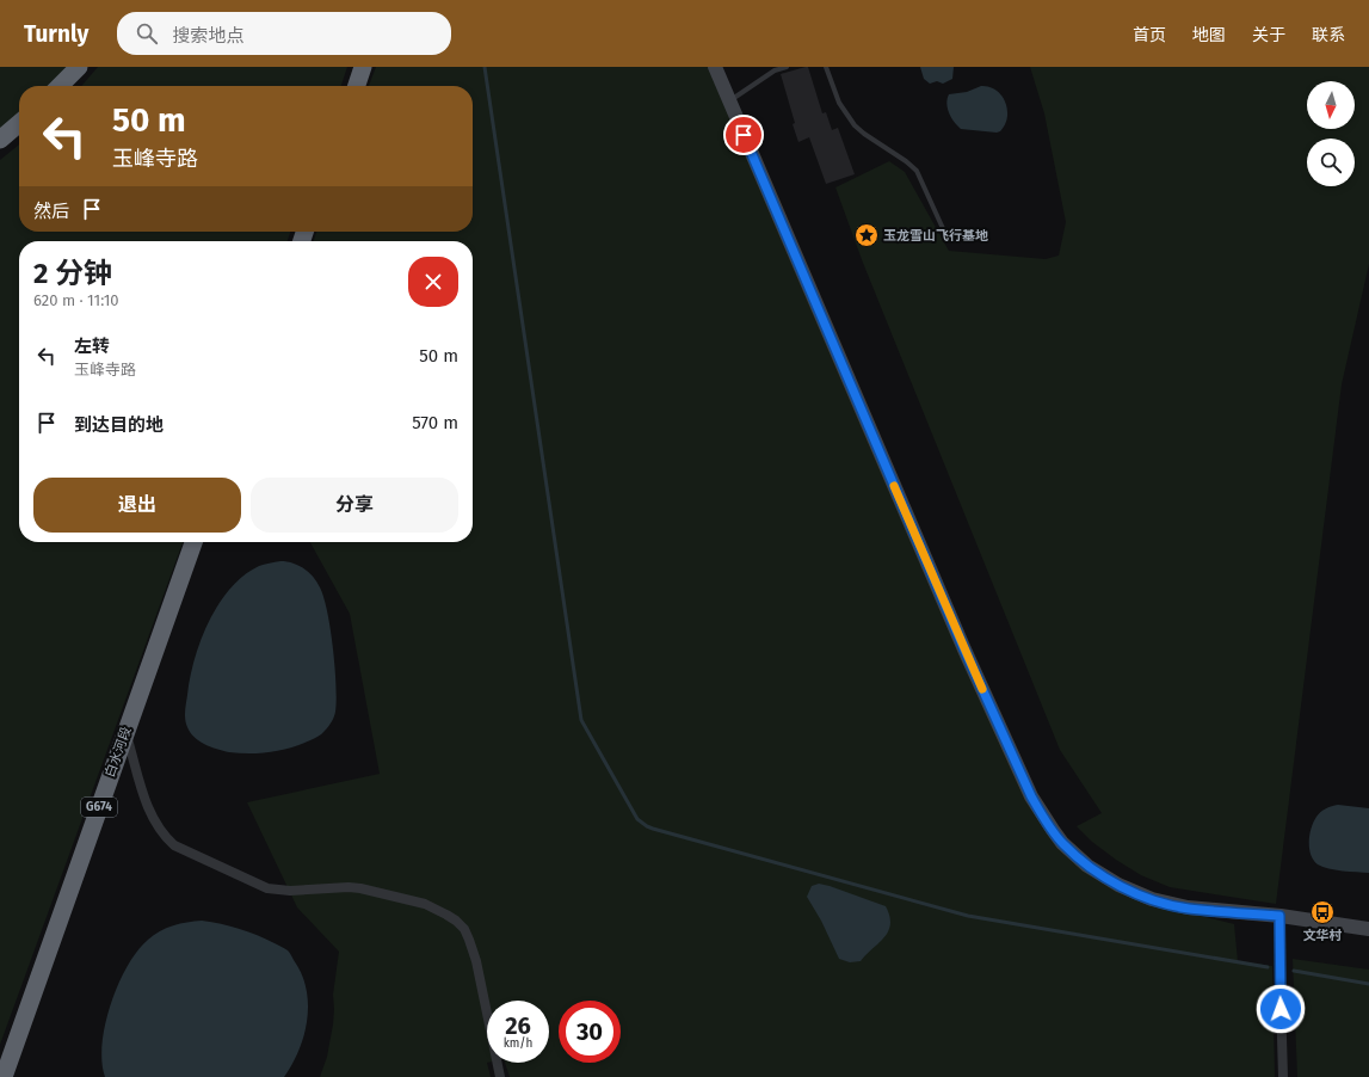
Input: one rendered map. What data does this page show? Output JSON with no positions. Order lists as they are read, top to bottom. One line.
{"streets":{"highway":["白水河段","G674"]},"places":{"place":["玉龙雪山飞行基地"],"bus stop":["文华村"]},"north":"bottom","page":{"header":"Turnly","search":"搜索地点","nav":["首页","地图","关于","联系"],"turn":["50 m","玉峰寺路"],"then":"然后","heading":["2 分钟","620 m · 11:10"],"list":[{"name":"左转","note":"玉峰寺路","value":"50 m"},{"name":"到达目的地","value":"570 m"}],"buttons":["退出","分享"],"speed":"26 km/h","limit":"30"}}
